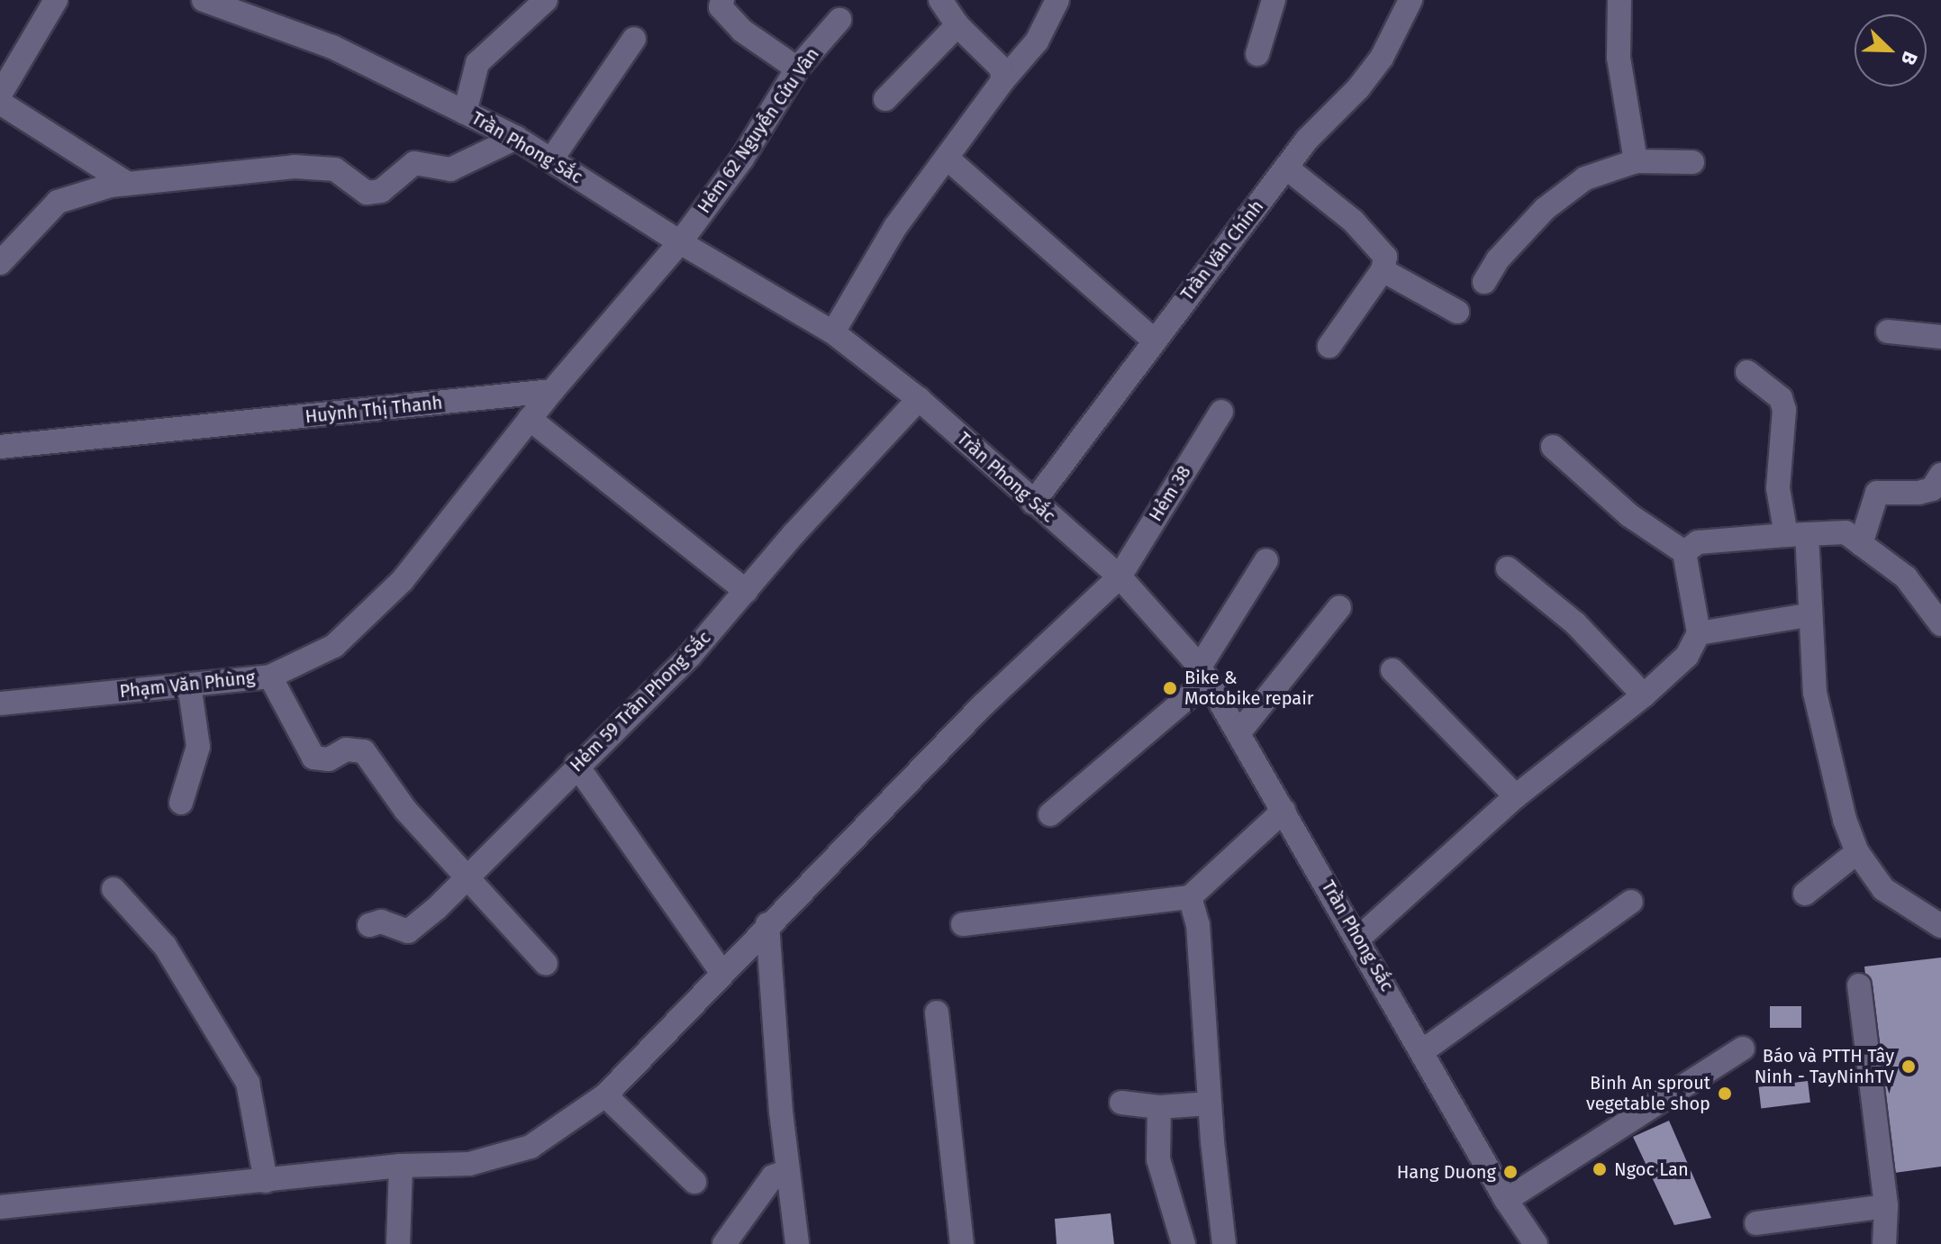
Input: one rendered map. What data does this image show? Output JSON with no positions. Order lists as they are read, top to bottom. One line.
{"streets":{"street":["Hẻm 62 Nguyễn Cửu Vân","Trần Phong Sắc","Trần Văn Chính","Huỳnh Thị Thanh","Hẻm 38","Phạm Văn Phùng","Hẻm 59 Trần Phong Sắc"]},"crossings":[["Hẻm 62 Nguyễn Cửu Vân","Trần Phong Sắc"],["Trần Phong Sắc","Trần Văn Chính"],["Trần Phong Sắc","Hẻm 38"],["Trần Phong Sắc","Hẻm 59 Trần Phong Sắc"],["Huỳnh Thị Thanh","Phạm Văn Phùng"]],"places":["Bike & Motobike repair","Báo và PTTH Tây Ninh - TayNinhTV","Binh An sprout vegetable shop","Ngoc Lan","Hang Duong"],"north":"bottom right"}
